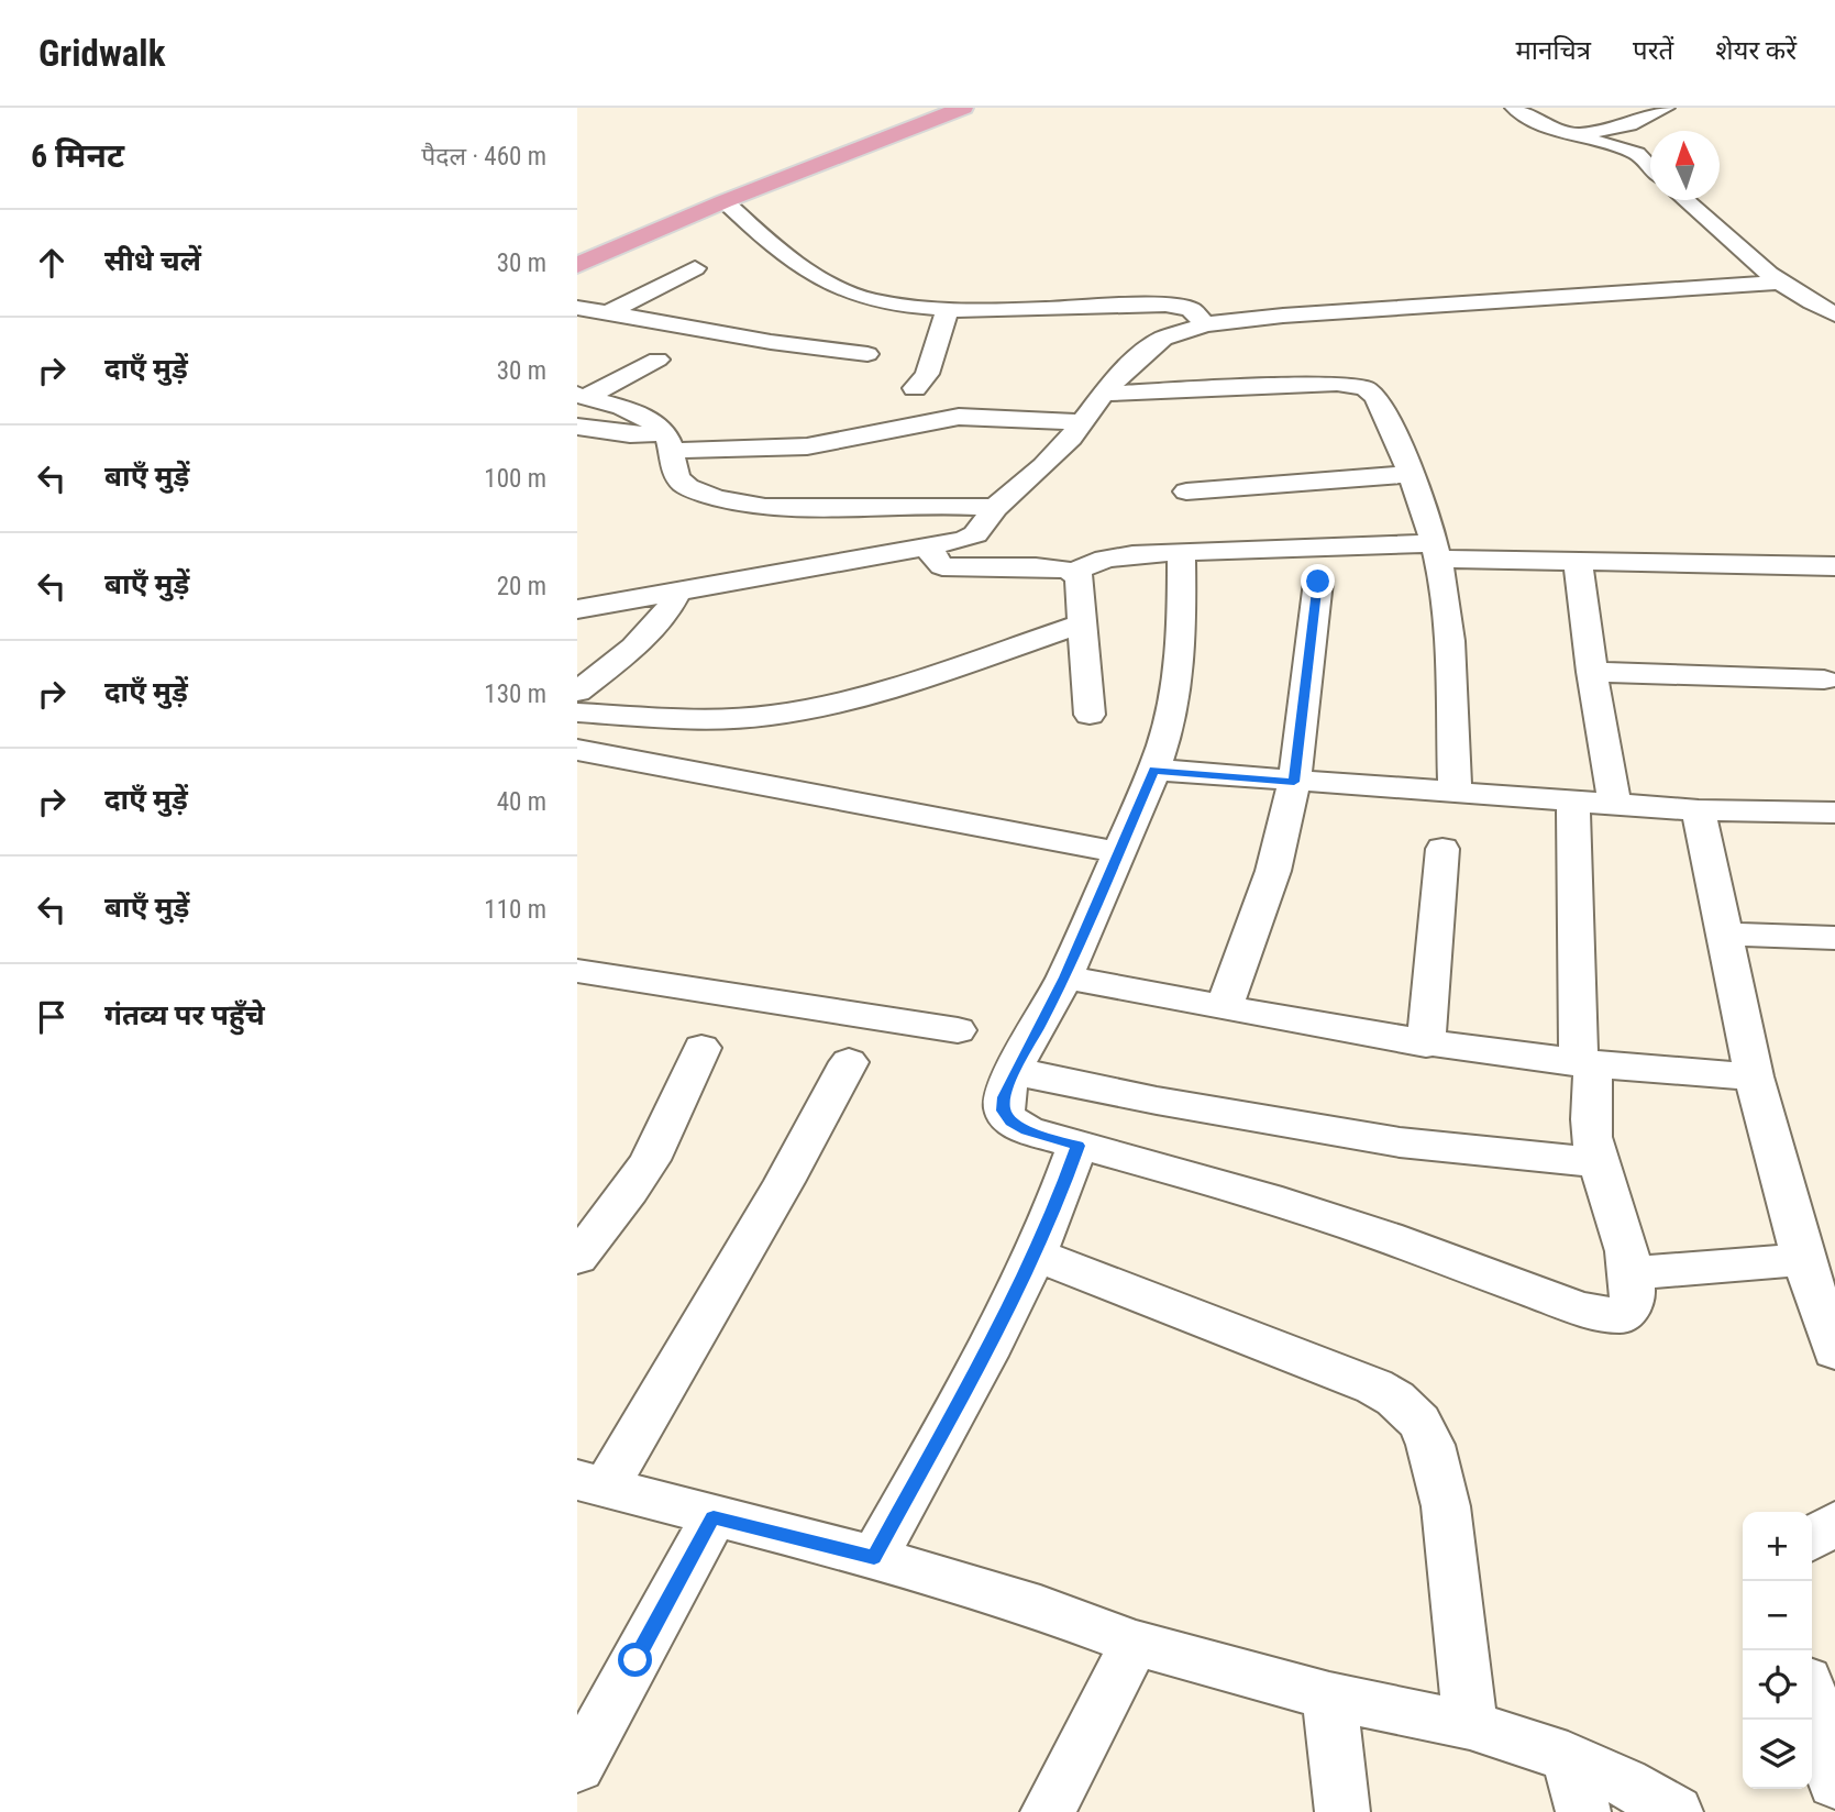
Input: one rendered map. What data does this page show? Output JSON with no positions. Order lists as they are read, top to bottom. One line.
{"north":"top","page":{"header":"Gridwalk","nav":["मानचित्र","परतें","शेयर करें"],"heading":["6 मिनट","पैदल · 460 m"],"list":[["सीधे चलें","30 m"],["दाएँ मुड़ें","30 m"],["बाएँ मुड़ें","100 m"],["बाएँ मुड़ें","20 m"],["दाएँ मुड़ें","130 m"],["दाएँ मुड़ें","40 m"],["बाएँ मुड़ें","110 m"],"गंतव्य पर पहुँचे"],"map_buttons":["+","−"]}}
